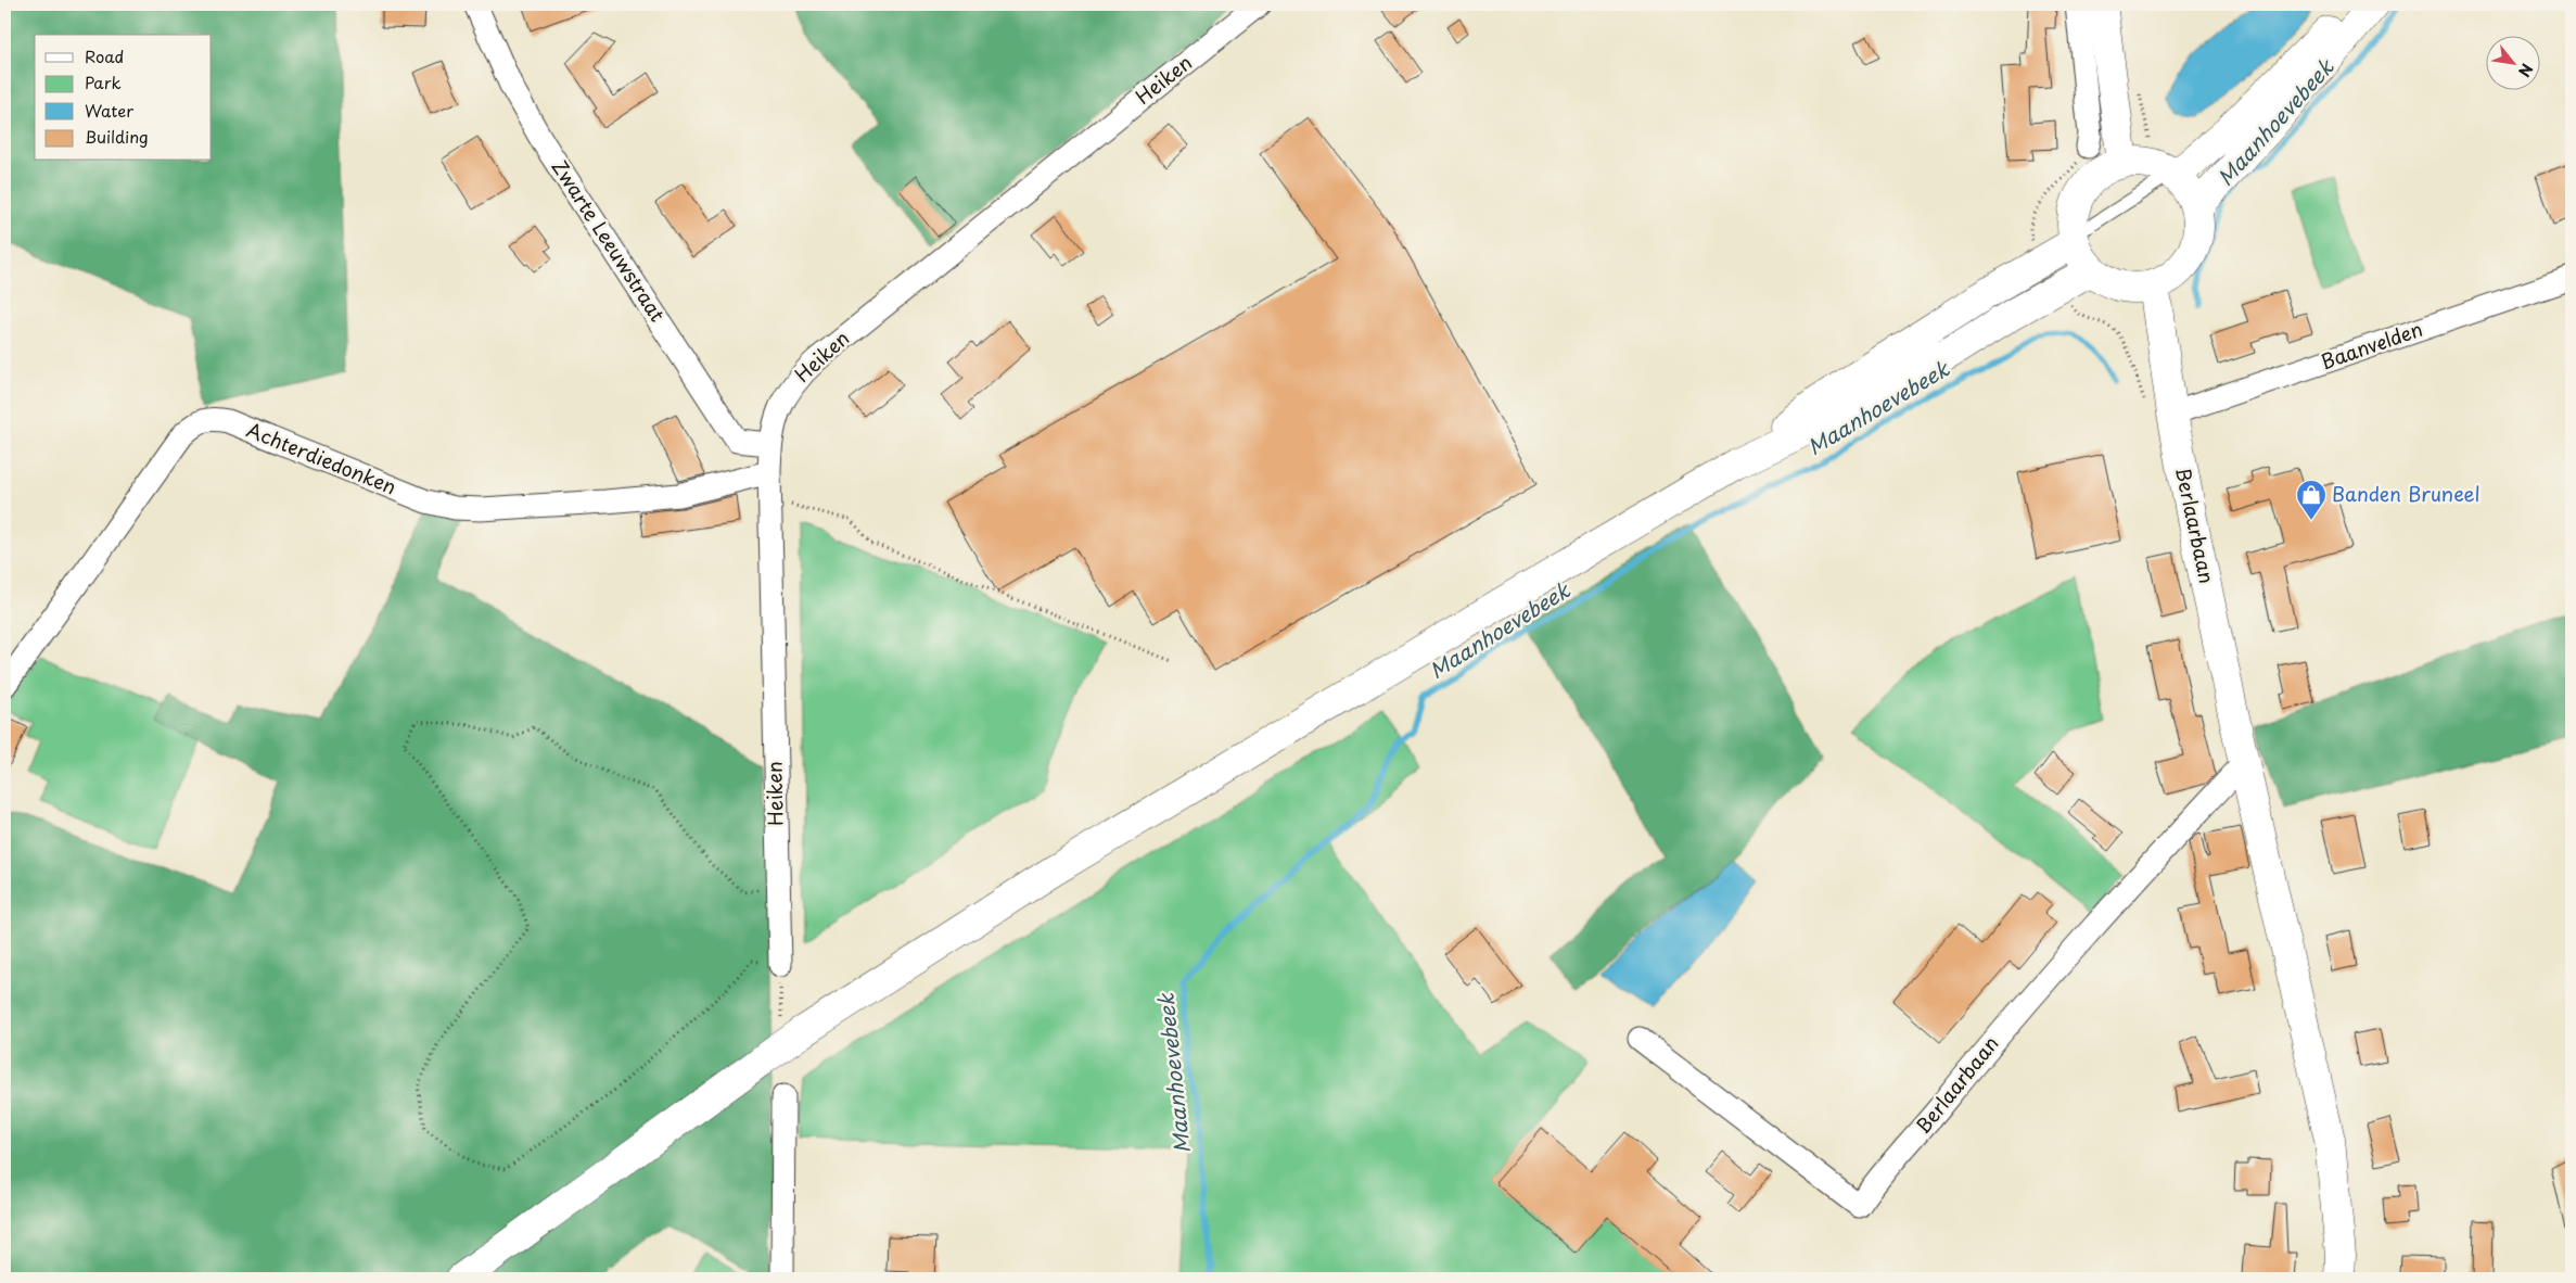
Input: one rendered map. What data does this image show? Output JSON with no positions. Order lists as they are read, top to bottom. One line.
{"streets":{"main road":["Berlaarbaan"],"street":["Heiken","Zwarte Leeuwstraat","Baanvelden","Achterdiedonken"]},"crossings":[["Heiken","Zwarte Leeuwstraat"],["Heiken","Achterdiedonken"],["Baanvelden","Berlaarbaan"]],"water":["Maanhoevebeek"],"places":{"shop":["Banden Bruneel"]},"legend":["Road","Park","Water","Building"],"north":"bottom right"}
